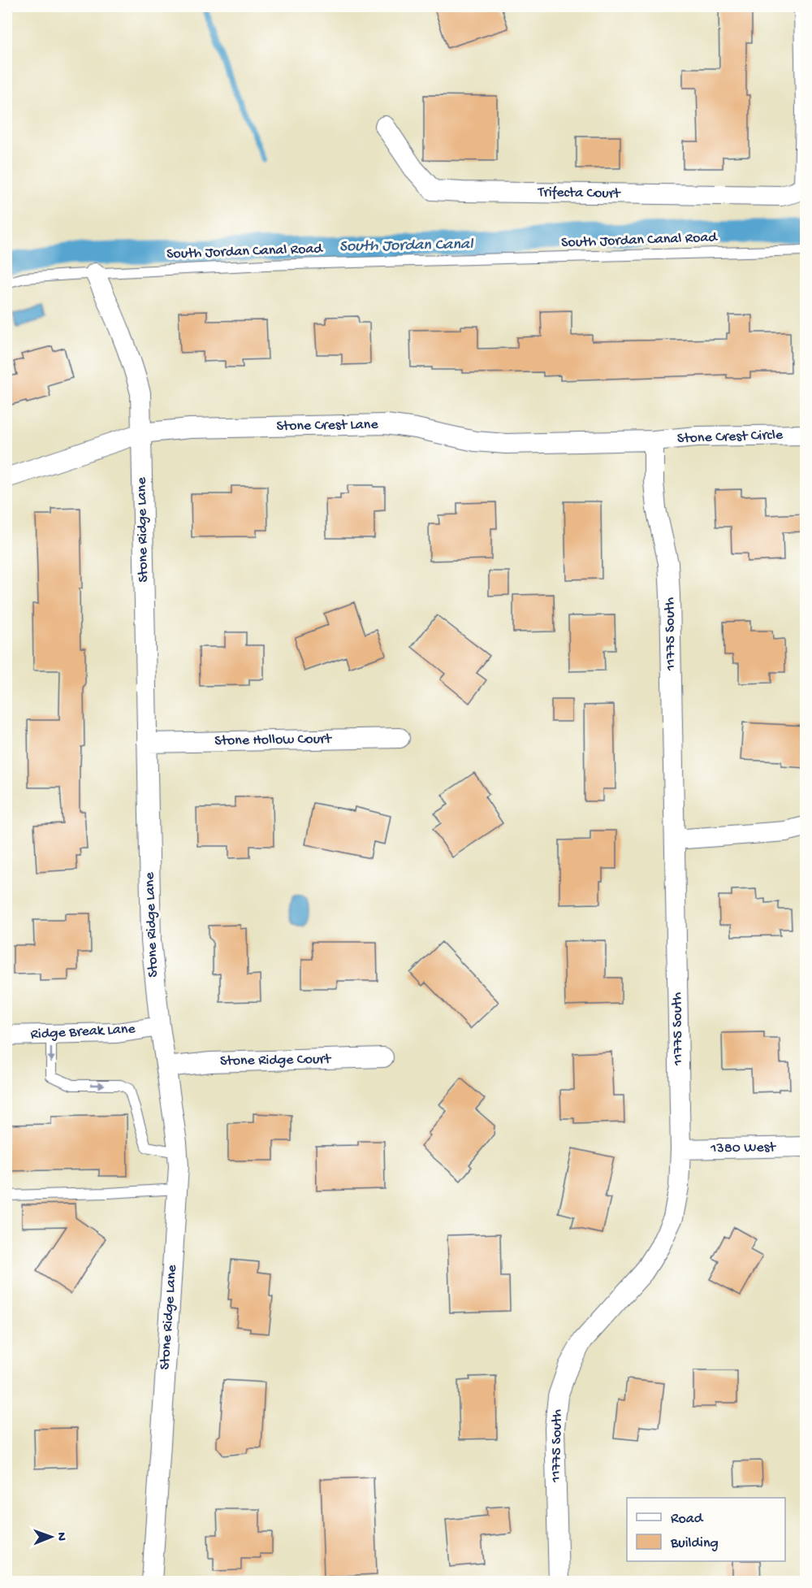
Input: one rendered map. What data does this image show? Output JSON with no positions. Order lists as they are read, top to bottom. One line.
{"streets":{"street":["Trifecta Court","Stone Crest Lane","Stone Crest Circle","Stone Ridge Lane","11775 South","Stone Hollow Court","Ridge Break Lane","Stone Ridge Court","1380 West"],"lane":["South Jordan Canal Road"]},"crossings":[["South Jordan Canal Road","Stone Ridge Lane"],["Stone Crest Lane","Stone Crest Circle"],["Stone Crest Lane","Stone Ridge Lane"],["Stone Crest Lane","11775 South"],["Stone Crest Circle","11775 South"],["Stone Ridge Lane","Stone Hollow Court"],["Stone Ridge Lane","Ridge Break Lane"],["Stone Ridge Lane","Stone Ridge Court"],["11775 South","1380 West"]],"water":["South Jordan Canal"],"legend":["Road","Building"],"north":"right"}
